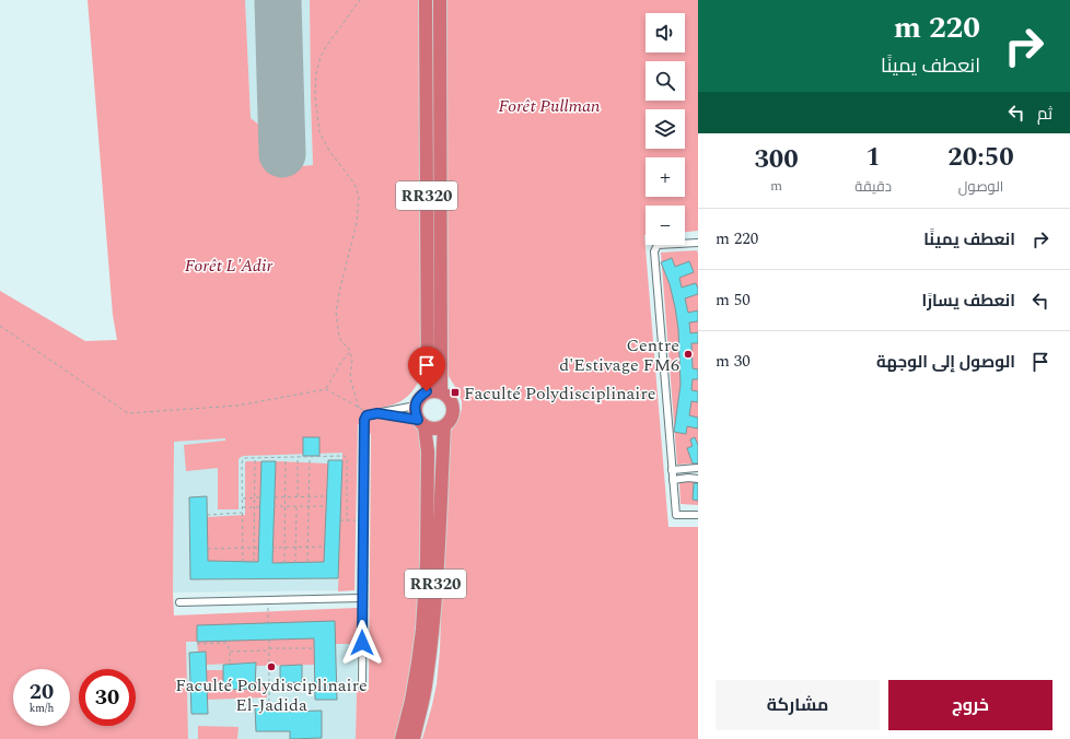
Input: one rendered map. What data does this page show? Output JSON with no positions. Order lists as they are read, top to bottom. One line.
{"streets":{"highway":["RR320"]},"parks":["Forêt Pullman","Forêt L'Adir"],"places":{"other":["Centre d'Estivage FM6","Faculté Polydisciplinaire El-Jadida"],"transit":["Faculté Polydisciplinaire"]},"page":{"turn":["220 m","انعطف يمينًا"],"map_buttons":["+","−"],"then":"ثم","eta":["20:50","الوصول","1","دقيقة","300","m"],"list":[{"name":"انعطف يمينًا","value":"220 m"},{"name":"انعطف يسارًا","value":"50 m"},{"name":"الوصول إلى الوجهة","value":"30 m"}],"speed":"20 km/h","limit":"30","buttons":["خروج","مشاركة"]}}
